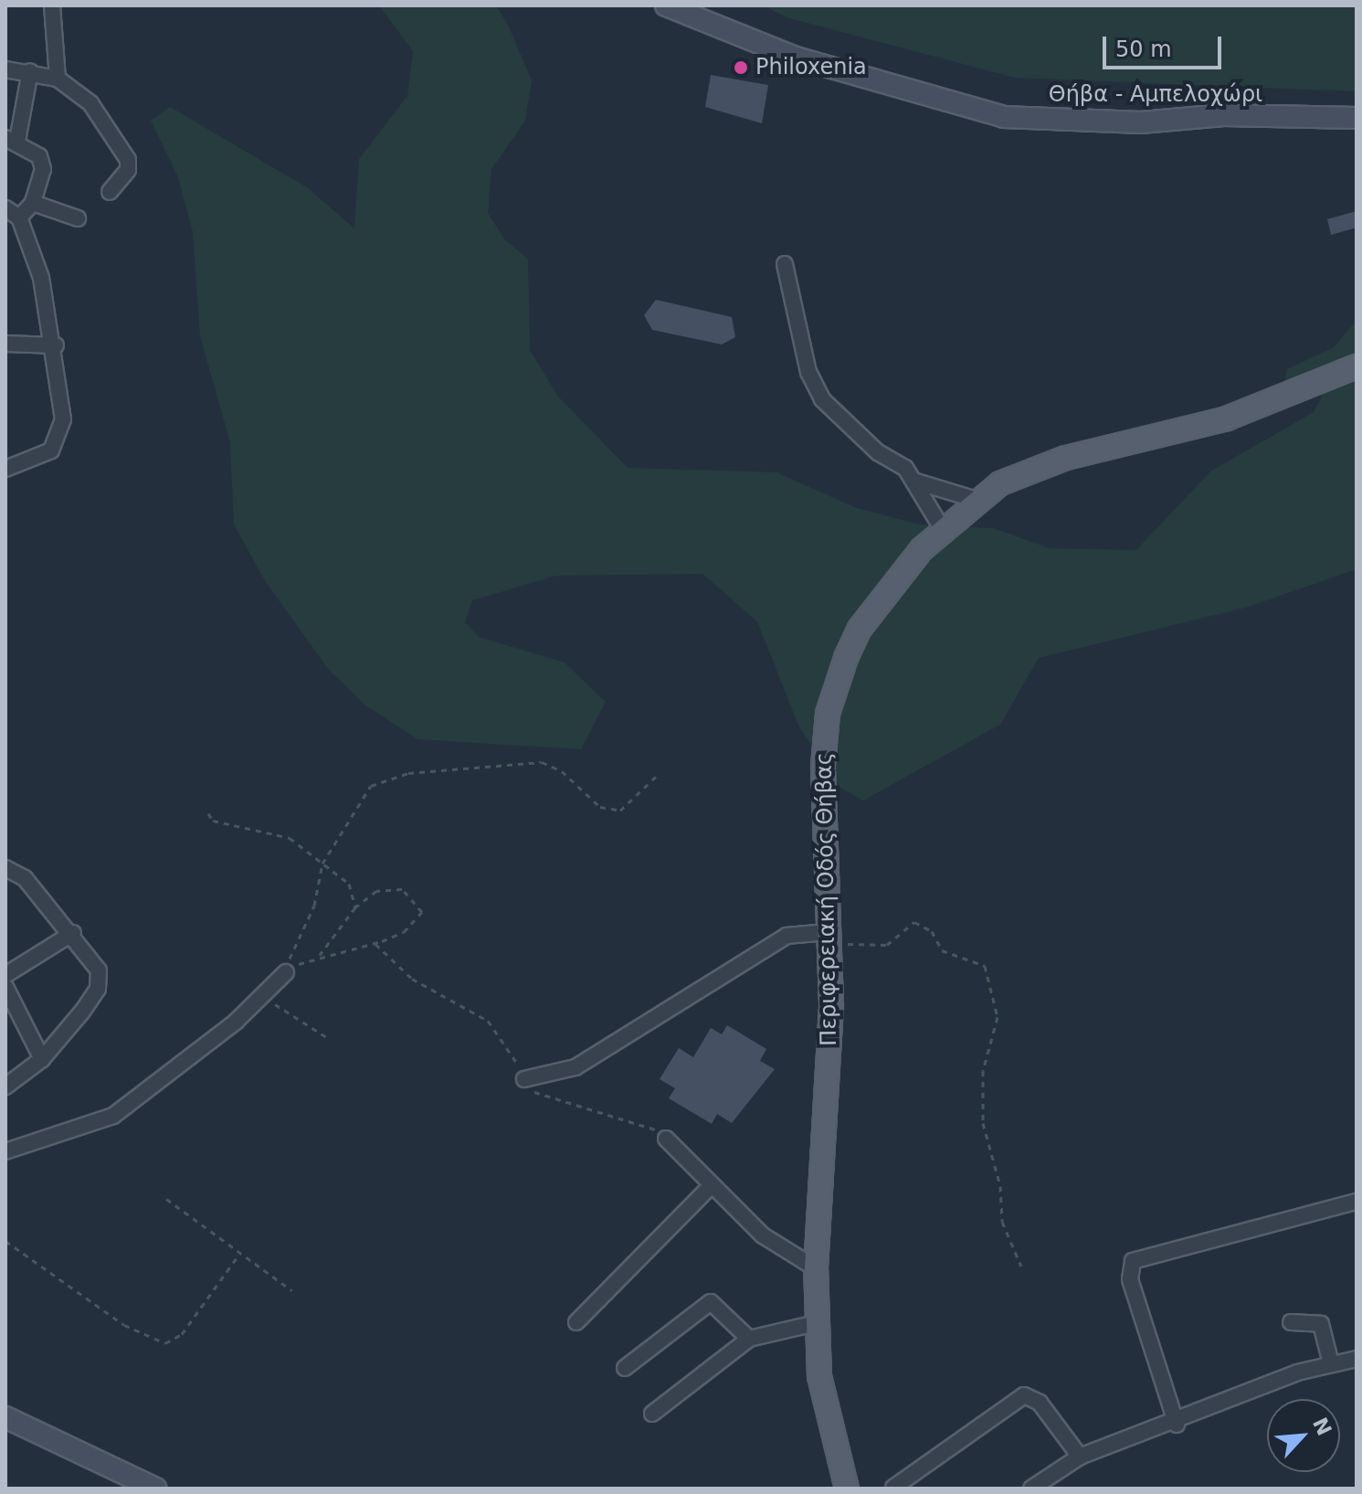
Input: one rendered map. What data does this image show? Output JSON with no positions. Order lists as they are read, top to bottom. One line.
{"streets":{"main road":["Περιφερειακή Οδός Θήβας"],"street":["Θήβα - Αμπελοχώρι"]},"places":["Philoxenia"],"scale_bar":"50 m","north":"top right"}
